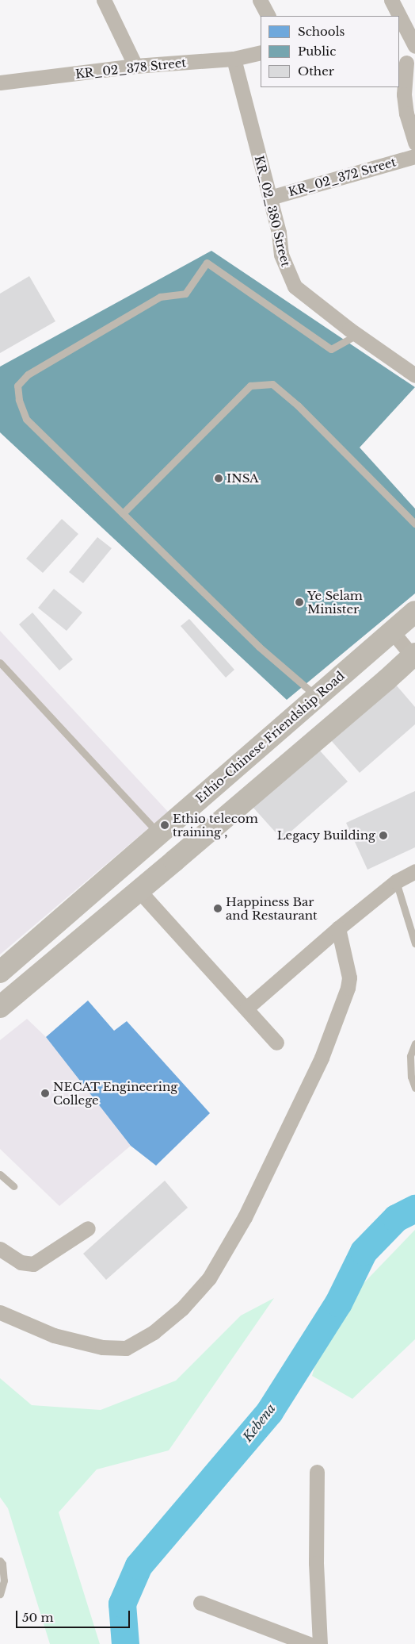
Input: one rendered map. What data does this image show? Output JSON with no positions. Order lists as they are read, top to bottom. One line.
{"streets":{"main road":["Ethio-Chinese Friendship Road"],"street":["KR_02_378 Street","KR_02_372 Street","KR_02_380 Street"]},"crossings":[["KR_02_378 Street","KR_02_380 Street"],["KR_02_372 Street","KR_02_380 Street"]],"water":["Kebena"],"places":["INSA","Ye Selam Minister","Ethio telecom training ,","Legacy Building","Happiness Bar and Restaurant","NECAT Engineering College"],"legend":["Schools","Public","Other"],"scale_bar":"50 m"}
